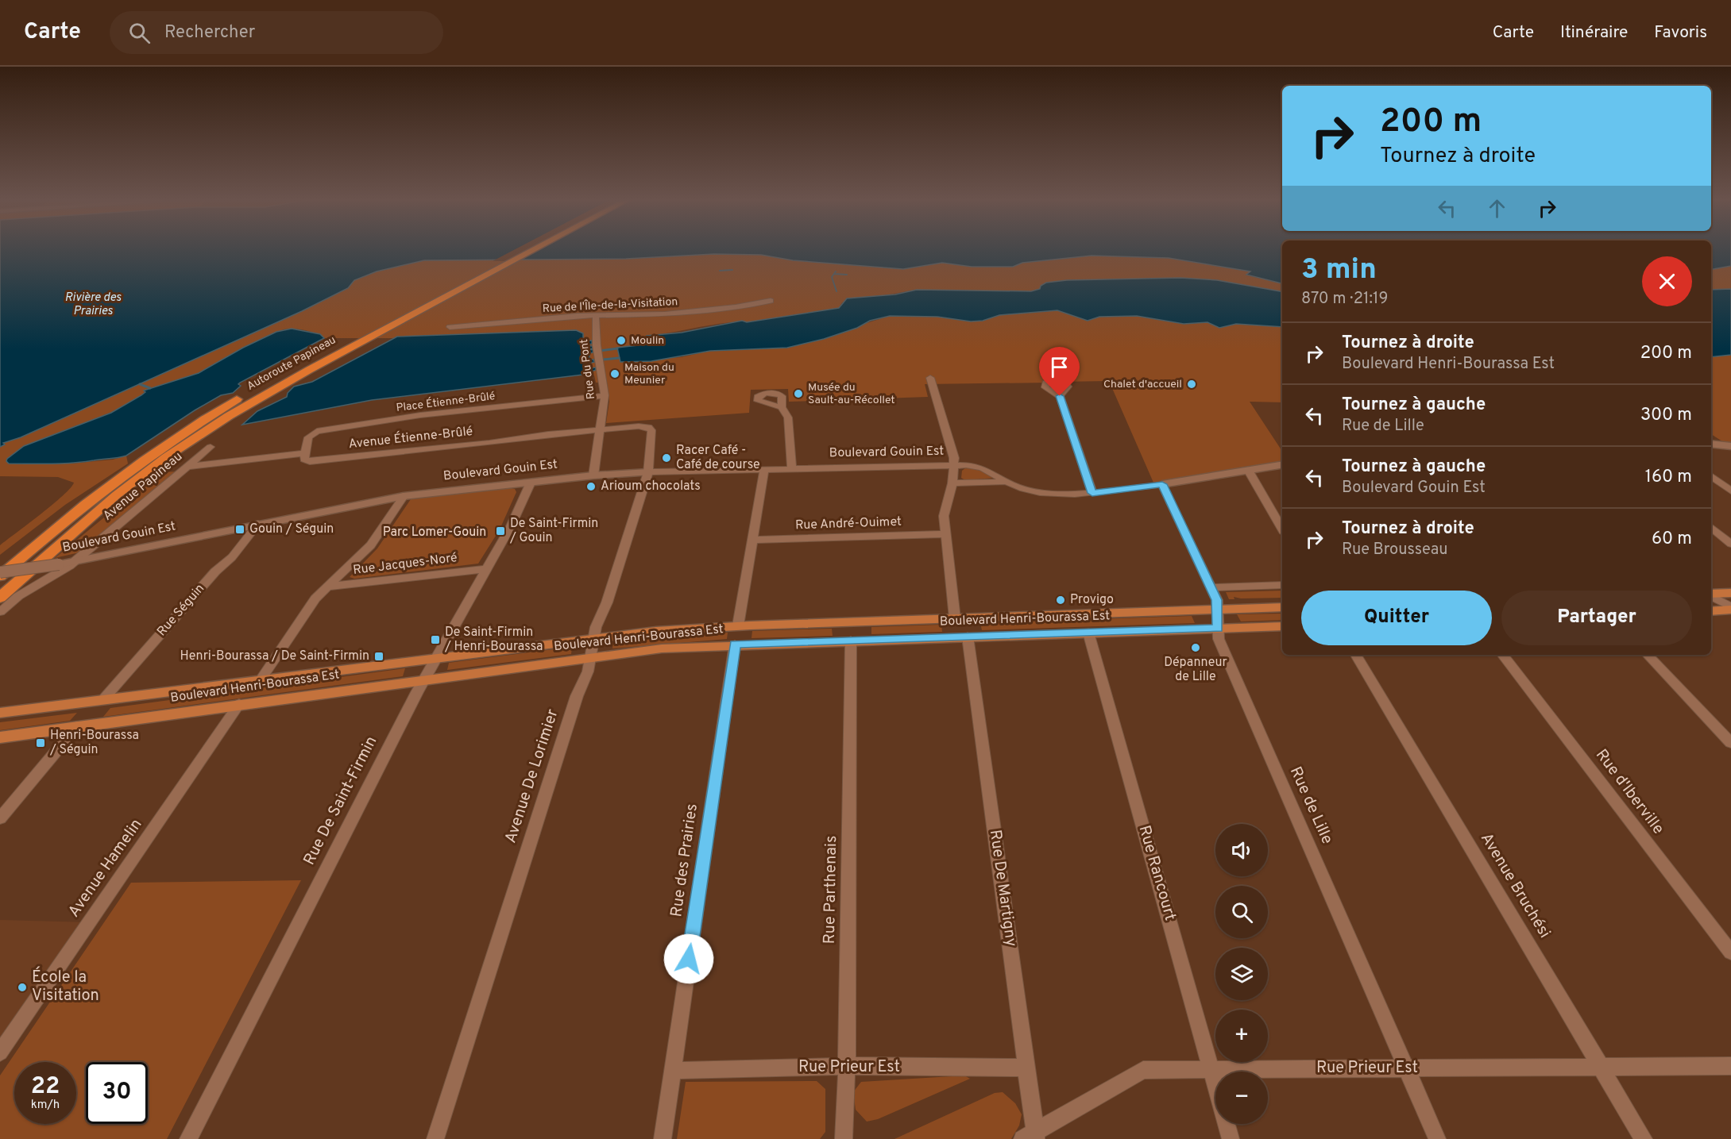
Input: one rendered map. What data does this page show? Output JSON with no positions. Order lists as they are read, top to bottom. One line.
{"streets":{"highway":["Autoroute Papineau"],"main road":["Boulevard Henri-Bourassa Est"],"street":["Rue de l'Île-de-la-Visitation","Rue du Pont","Place Étienne-Brûlé","Avenue Étienne-Brûlé","Boulevard Gouin Est","Avenue Papineau","Rue André-Ouimet","Rue Jacques-Noré","Rue Séguin","Avenue De Lorimier","Rue d'Iberville","Rue De Saint-Firmin","Rue de Lille","Rue des Prairies","Avenue Hamelin","Rue Rancourt","Avenue Bruchési","Rue De Martigny","Rue Parthenais","Rue Prieur Est"]},"crossings":[["Rue de l'Île-de-la-Visitation","Rue du Pont"],["Rue du Pont","Place Étienne-Brûlé"],["Rue du Pont","Avenue Étienne-Brûlé"],["Rue du Pont","Boulevard Gouin Est"],["Place Étienne-Brûlé","Avenue Étienne-Brûlé"],["Avenue Étienne-Brûlé","Avenue De Lorimier"],["Boulevard Gouin Est","Avenue Papineau"],["Boulevard Gouin Est","Rue Séguin"],["Boulevard Gouin Est","Avenue De Lorimier"],["Boulevard Gouin Est","Rue De Saint-Firmin"],["Boulevard Gouin Est","Rue de Lille"],["Rue Jacques-Noré","Rue De Saint-Firmin"],["Rue Séguin","Boulevard Henri-Bourassa Est"],["Boulevard Henri-Bourassa Est","Avenue De Lorimier"],["Boulevard Henri-Bourassa Est","Rue De Saint-Firmin"],["Boulevard Henri-Bourassa Est","Rue de Lille"],["Boulevard Henri-Bourassa Est","Rue des Prairies"],["Boulevard Henri-Bourassa Est","Avenue Hamelin"],["Boulevard Henri-Bourassa Est","Rue Rancourt"],["Boulevard Henri-Bourassa Est","Rue De Martigny"],["Boulevard Henri-Bourassa Est","Rue Parthenais"],["Rue de Lille","Rue Prieur Est"],["Rue des Prairies","Rue Prieur Est"],["Rue Rancourt","Rue Prieur Est"],["Avenue Bruchési","Rue Prieur Est"],["Rue De Martigny","Rue Prieur Est"],["Rue Parthenais","Rue Prieur Est"]],"water":["Rivière des Prairies"],"parks":["Parc Lomer-Gouin"],"places":{"other":["Moulin","Maison du Meunier","Chalet d'accueil","Musée du Sault-au-Récollet","Racer Café - Café de course","Arioum chocolats","Provigo","Dépanneur de Lille","École la Visitation"],"transit":["Gouin / Séguin","De Saint-Firmin / Gouin","De Saint-Firmin / Henri-Bourassa","Henri-Bourassa / De Saint-Firmin","Henri-Bourassa / Séguin"]},"page":{"header":"Carte","search":"Rechercher","nav":["Carte","Itinéraire","Favoris"],"turn":["200 m","Tournez à droite"],"heading":["3 min","870 m · 21:19"],"list":[{"name":"Tournez à droite","note":"Boulevard Henri-Bourassa Est","value":"200 m"},{"name":"Tournez à gauche","note":"Rue de Lille","value":"300 m"},{"name":"Tournez à gauche","note":"Boulevard Gouin Est","value":"160 m"},{"name":"Tournez à droite","note":"Rue Brousseau","value":"60 m"}],"buttons":["Quitter","Partager"],"map_buttons":["+","−"],"speed":"22 km/h","limit":"30"}}
